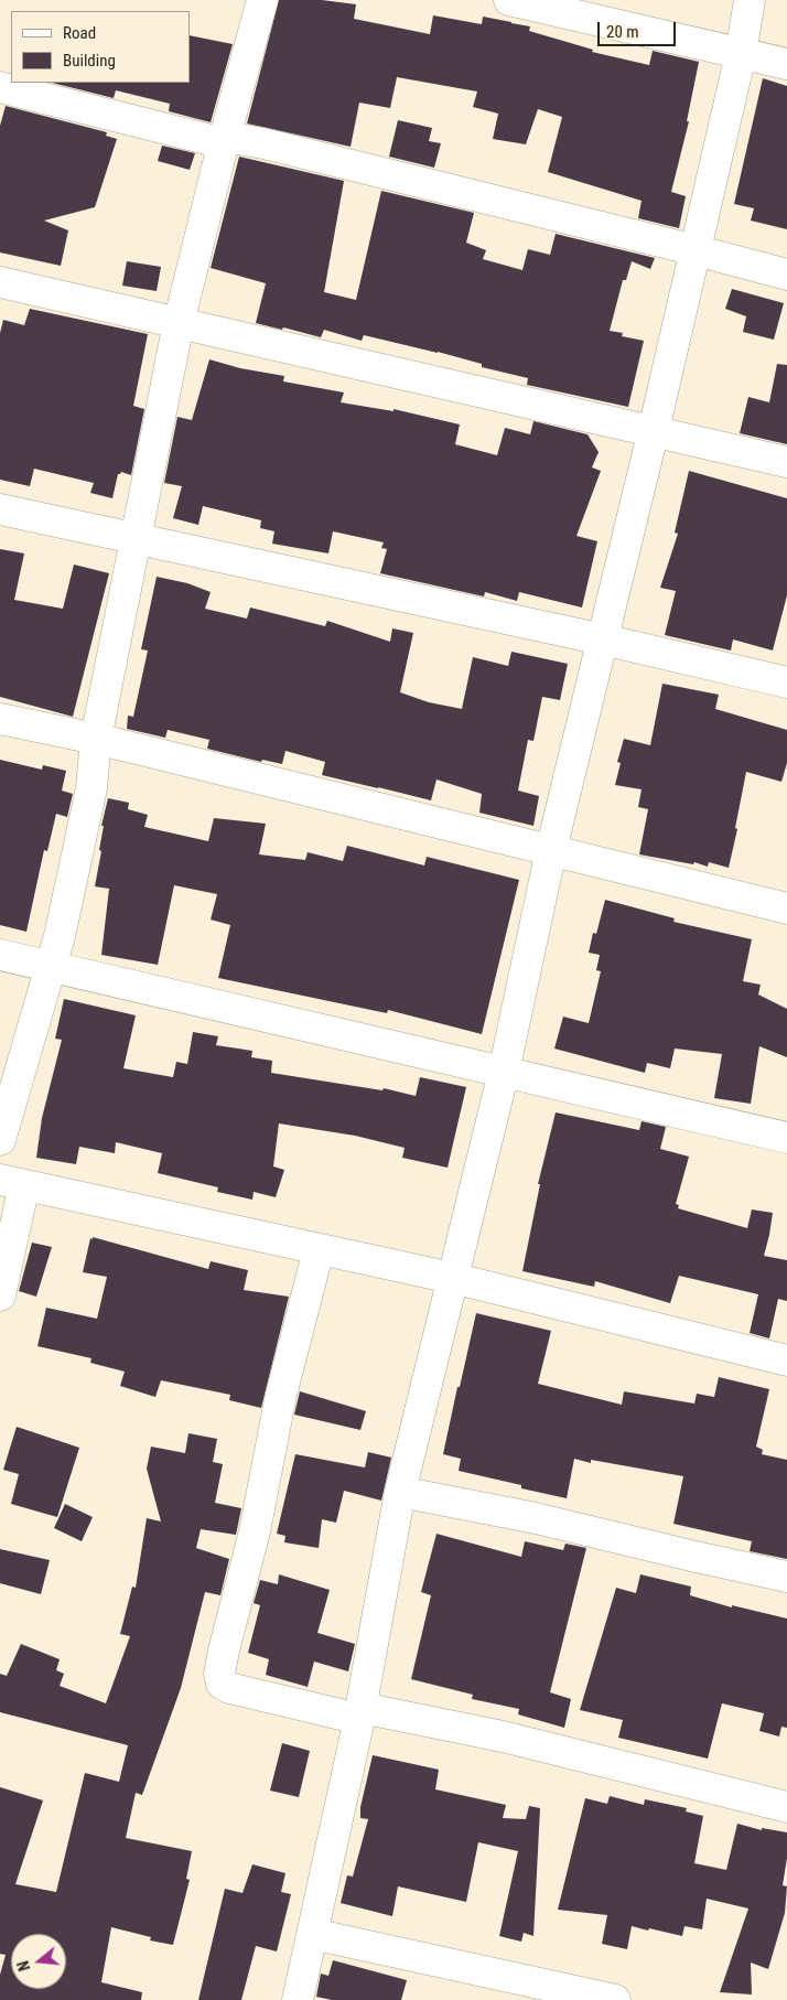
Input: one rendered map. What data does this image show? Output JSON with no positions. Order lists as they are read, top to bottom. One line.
{"legend":["Road","Building"],"scale_bar":"20 m","north":"left"}
